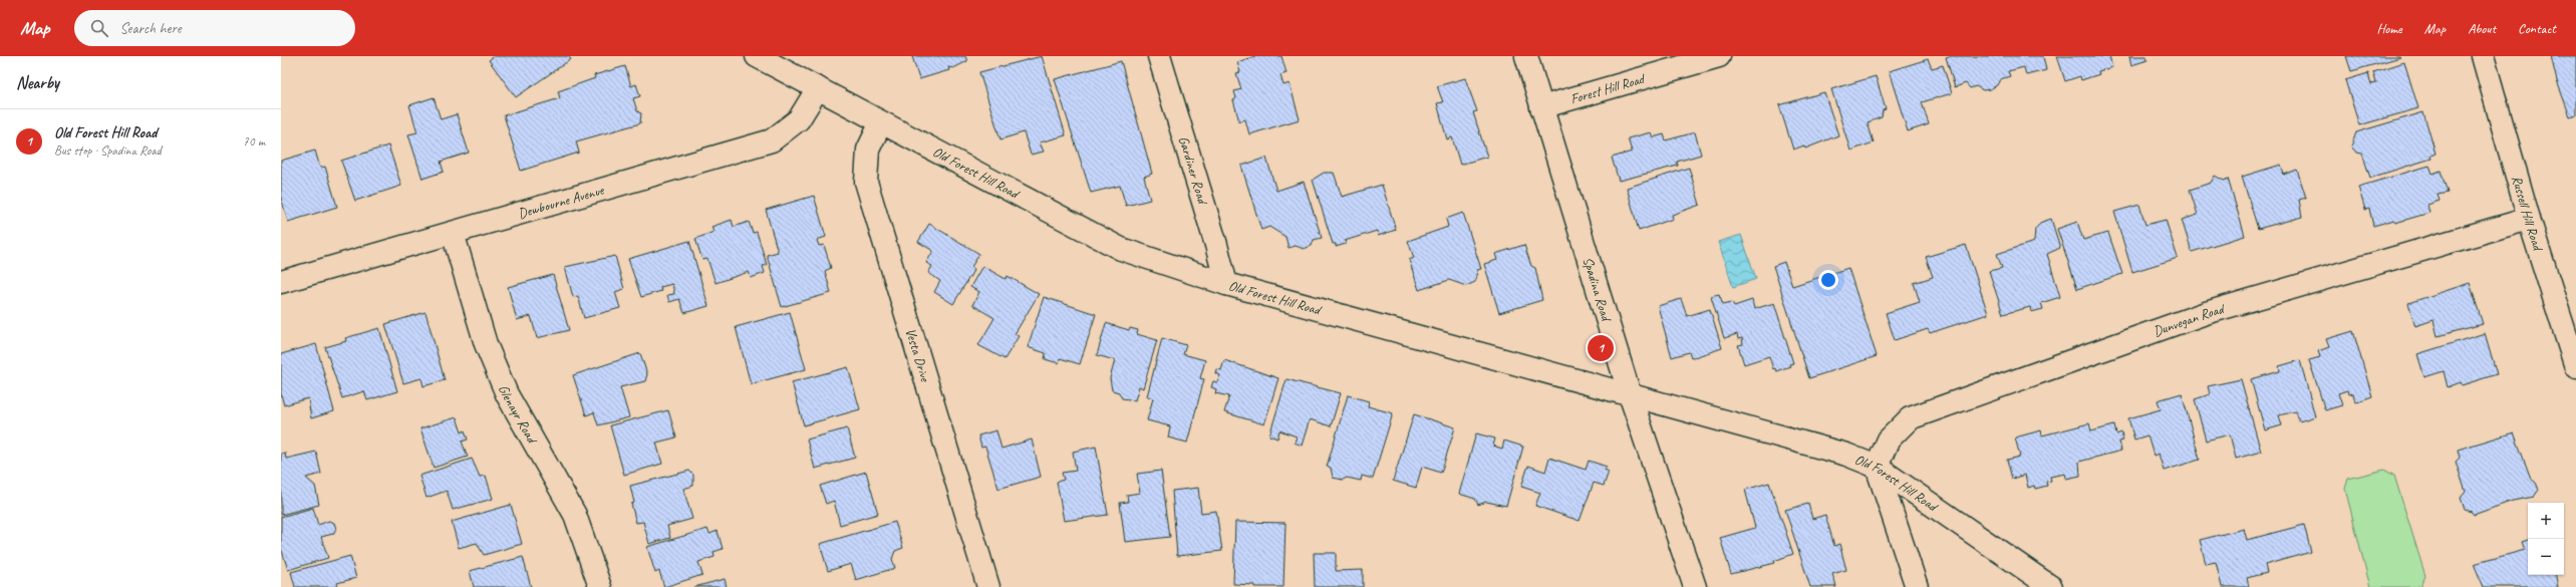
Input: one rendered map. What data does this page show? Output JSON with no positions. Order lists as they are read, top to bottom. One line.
{"streets":{"street":["Forest Hill Road","Gardiner Road","Old Forest Hill Road","Dewbourne Avenue","Russell Hill Road","Spadina Road","Dunvegan Road","Vesta Drive","Glenayr Road"]},"crossings":[["Forest Hill Road","Spadina Road"],["Gardiner Road","Old Forest Hill Road"],["Old Forest Hill Road","Dewbourne Avenue"],["Old Forest Hill Road","Spadina Road"],["Old Forest Hill Road","Dunvegan Road"],["Old Forest Hill Road","Vesta Drive"],["Dewbourne Avenue","Glenayr Road"],["Russell Hill Road","Dunvegan Road"]],"page":{"header":"Map","search":"Search here","nav":["Home","Map","About","Contact"],"heading":"Nearby","list":[{"mark":"1","name":"Old Forest Hill Road","note":"Bus stop · Spadina Road","value":"70 m"}],"pins":"1","map_buttons":["+","−"]}}
